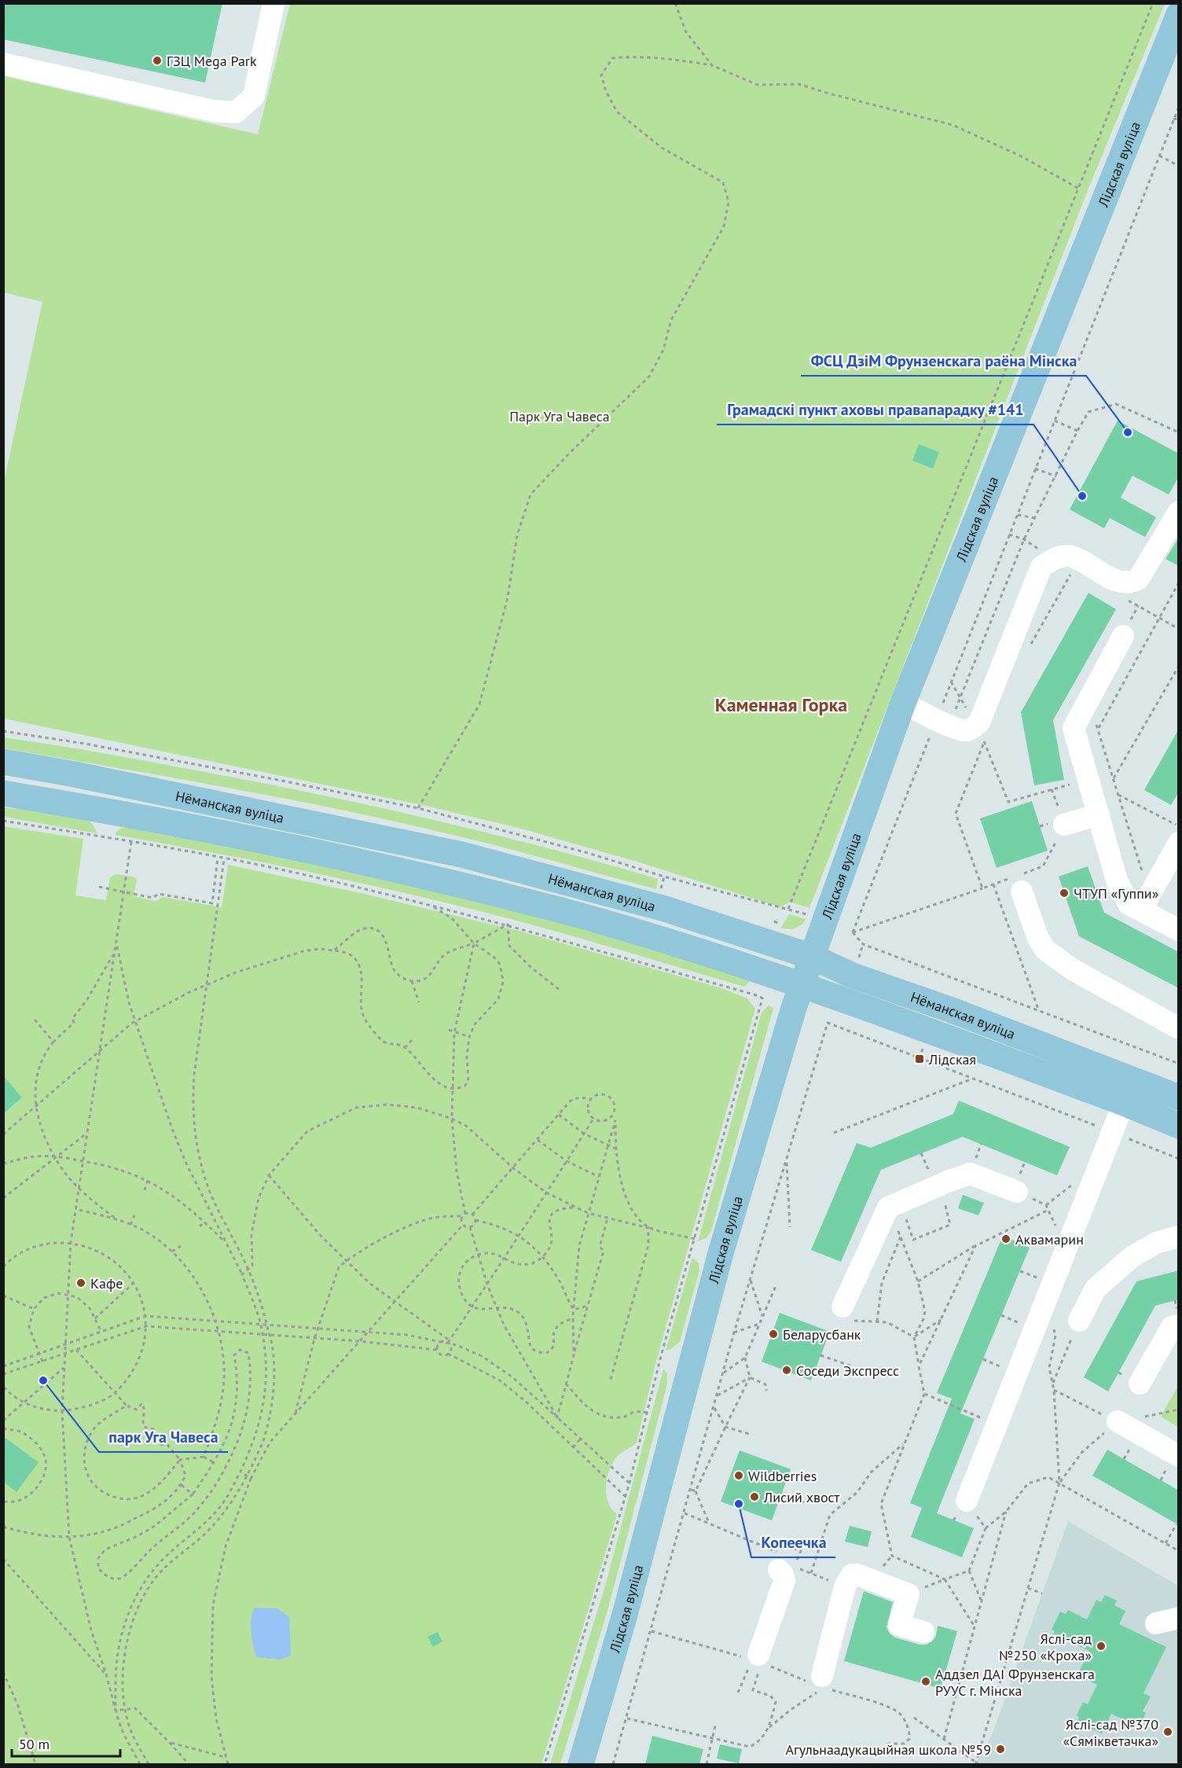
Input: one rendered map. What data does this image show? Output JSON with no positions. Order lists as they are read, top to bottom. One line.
{"streets":{"main road":["Лідская вуліца","Нёманская вуліца"]},"crossings":[["Лідская вуліца","Нёманская вуліца"]],"districts":["Каменная Горка"],"parks":["Парк Уга Чавеса"],"places":{"other":["ГЗЦ Mega Park","ФСЦ ДзіМ Фрунзенскага раёна Мінска","Грамадскі пункт аховы правапарадку #141","ЧТУП «Гуппи»","Аквамарин","Кафе","Беларусбанк","Соседи Экспресс","парк Уга Чавеса","Wildberries","Лисий хвост","Копеечка","Яслі-сад №250 «Кроха»","Аддзел ДАІ Фрунзенскага РУУС г. Мінска","Яслі-сад №370 «Сямікветачка»","Агульнаадукацыйная школа №59"],"transit":["Лідская"]},"scale_bar":"50 m"}
